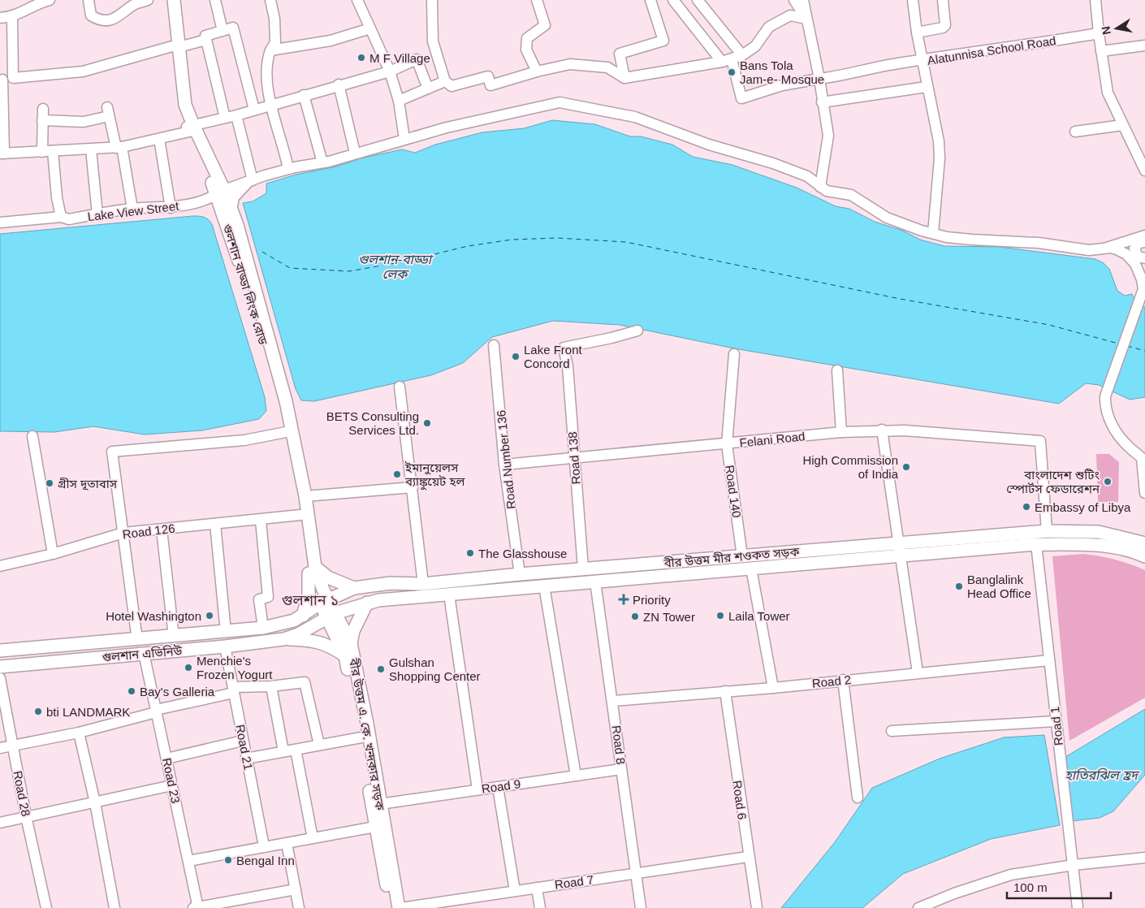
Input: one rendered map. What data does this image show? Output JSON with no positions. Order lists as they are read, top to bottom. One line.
{"streets":{"main road":["গুলশান বাড্ডা লিংক রোড","বীর উত্তম মীর শওকত সড়ক","গুলশান এভিনিউ","বীর উত্তম এ. কে. খন্দকার সড়ক"],"street":["Alatunnisa School Road","Lake View Street","Felani Road","Road 138","Road Number 136","Road 140","Road 126","Road 2","Road 1","Road 8","Road 21","Road 23","Road 9","Road 28","Road 6","Road 7"]},"crossings":[["Lake View Street","গুলশান বাড্ডা লিংক রোড"],["গুলশান বাড্ডা লিংক রোড","Road 126"],["গুলশান বাড্ডা লিংক রোড","বীর উত্তম এ. কে. খন্দকার সড়ক"],["Felani Road","Road 138"],["Felani Road","Road Number 136"],["Felani Road","Road 140"],["Felani Road","বীর উত্তম মীর শওকত সড়ক"],["Road 138","বীর উত্তম মীর শওকত সড়ক"],["Road Number 136","বীর উত্তম মীর শওকত সড়ক"],["Road 140","বীর উত্তম মীর শওকত সড়ক"],["বীর উত্তম মীর শওকত সড়ক","গুলশান এভিনিউ"],["বীর উত্তম মীর শওকত সড়ক","Road 1"],["বীর উত্তম মীর শওকত সড়ক","বীর উত্তম এ. কে. খন্দকার সড়ক"],["বীর উত্তম মীর শওকত সড়ক","Road 8"],["গুলশান এভিনিউ","বীর উত্তম এ. কে. খন্দকার সড়ক"],["গুলশান এভিনিউ","Road 21"],["গুলশান এভিনিউ","Road 23"],["Road 2","Road 1"],["Road 2","Road 8"],["Road 2","Road 6"],["বীর উত্তম এ. কে. খন্দকার সড়ক","Road 9"],["বীর উত্তম এ. কে. খন্দকার সড়ক","Road 7"],["Road 8","Road 9"],["Road 8","Road 7"],["Road 6","Road 7"]],"districts":["গুলশান ১"],"water":["গুলশান-বাড্ডা লেক","হাতিরঝিল হ্রদ"],"places":{"other":["M F Village","Bans Tola Jam-e- Mosque","Lake Front Concord","BETS Consulting Services Ltd.","High Commission of India","ইমানুয়েলস ব্যাঙ্কুয়েট হল","বাংলাদেশ শুটিং স্পোর্টস ফেডারেশন","গ্রীস দূতাবাস","Embassy of Libya","The Glasshouse","Banglalink Head Office","Hotel Washington","Laila Tower","ZN Tower","Menchie's Frozen Yogurt","Gulshan Shopping Center","Bay's Galleria","bti LANDMARK","Bengal Inn"],"health":["Priority"]},"scale_bar":"100 m","north":"left"}
